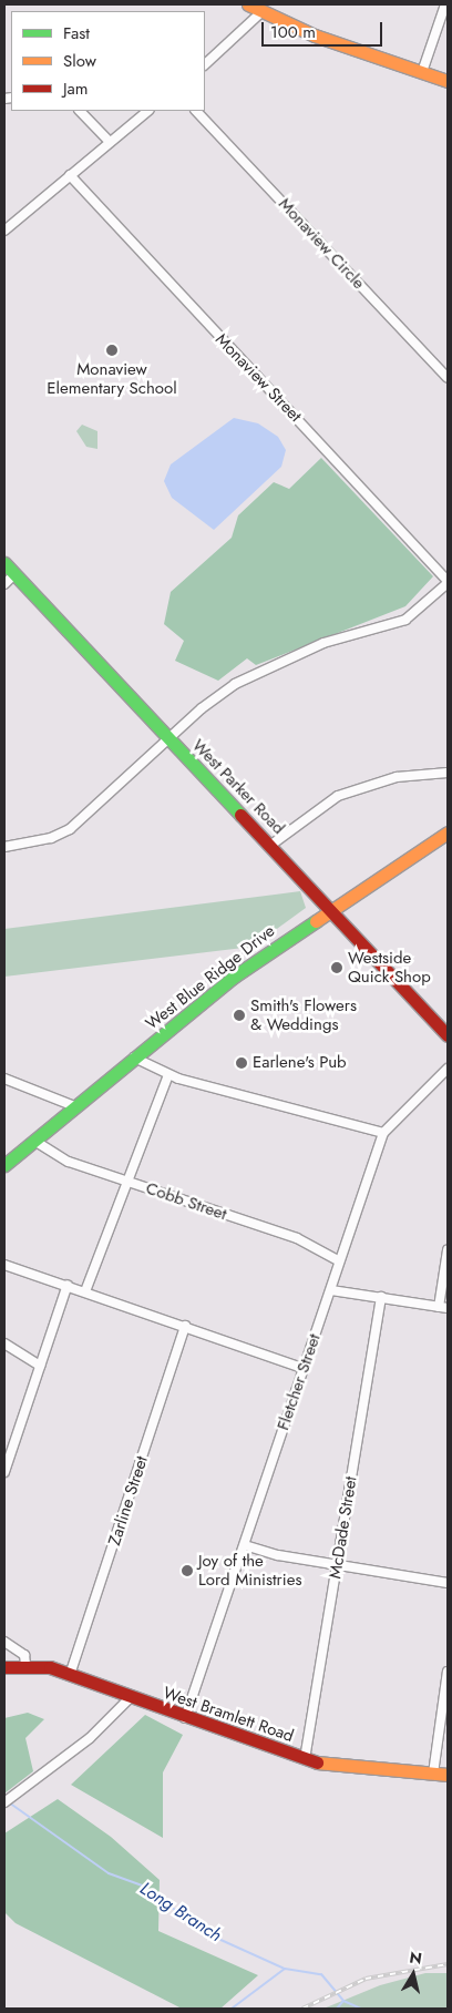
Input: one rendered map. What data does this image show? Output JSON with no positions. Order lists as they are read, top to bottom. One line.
{"streets":{"street":["Monaview Circle","Monaview Street","West Parker Road","West Blue Ridge Drive","Cobb Street","Fletcher Street","Zarline Street","McDade Street","West Bramlett Road"]},"crossings":[["West Parker Road","West Blue Ridge Drive"],["West Blue Ridge Drive","Cobb Street"],["Cobb Street","Fletcher Street"],["Fletcher Street","West Bramlett Road"],["Zarline Street","West Bramlett Road"],["McDade Street","West Bramlett Road"]],"water":["Long Branch"],"places":["Monaview Elementary School","Westside Quick Shop","Smith's Flowers & Weddings","Earlene's Pub","Joy of the Lord Ministries"],"legend":["Fast","Slow","Jam"],"scale_bar":"100 m","north":"top"}
